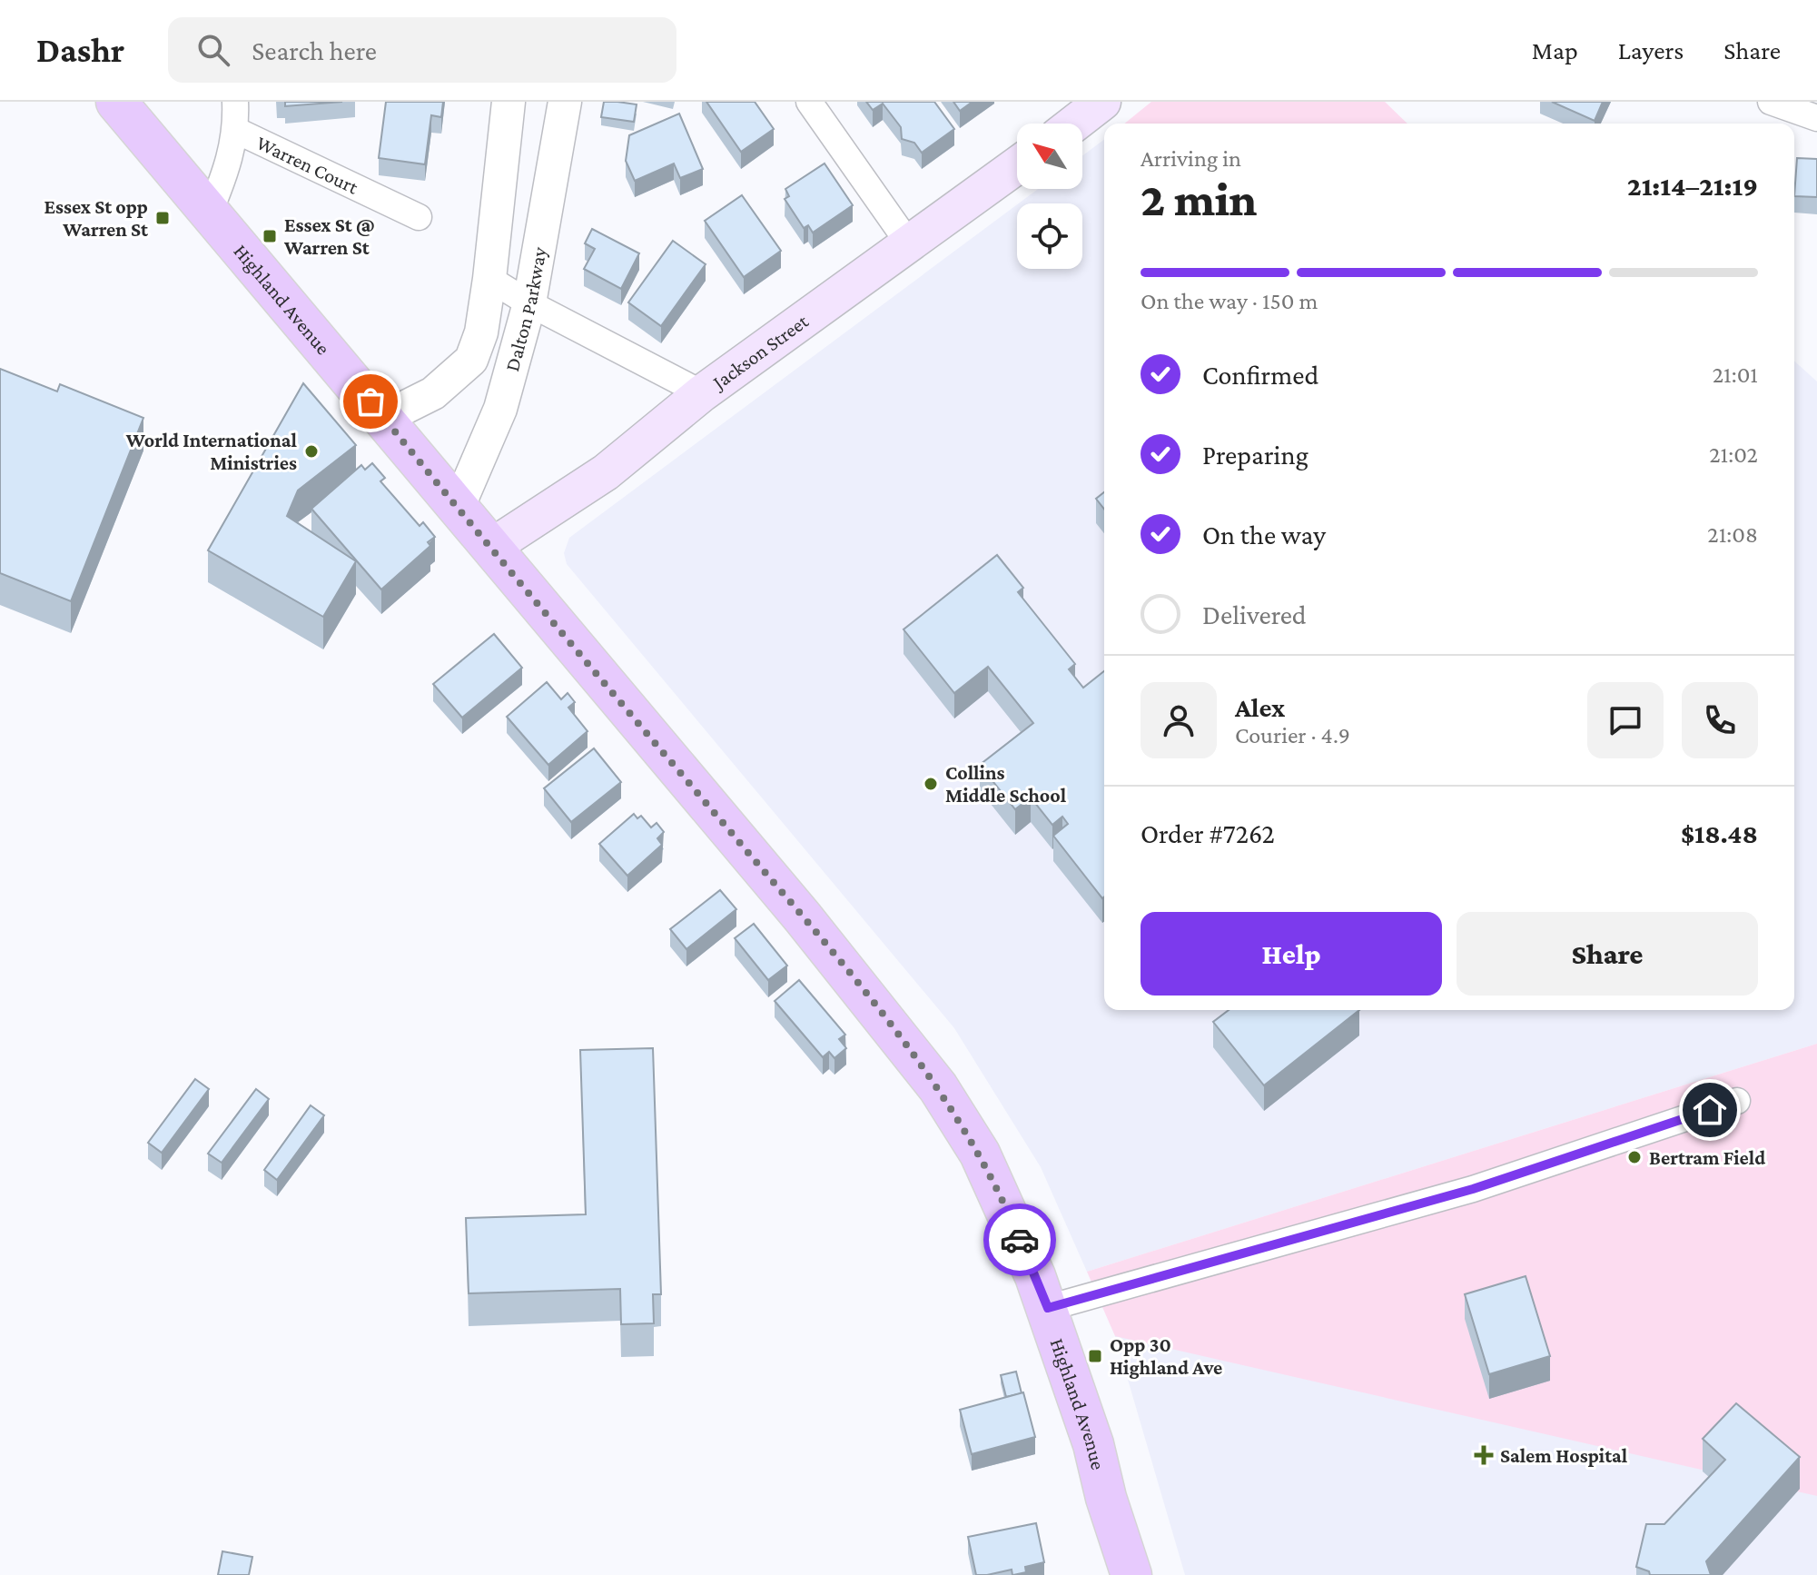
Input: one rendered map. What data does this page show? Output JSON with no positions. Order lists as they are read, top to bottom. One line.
{"streets":{"main road":["Highland Avenue","Jackson Street"],"street":["Warren Court","Dalton Parkway"]},"crossings":[["Highland Avenue","Dalton Parkway"],["Highland Avenue","Jackson Street"]],"places":{"transit":["Essex St opp Warren St","Essex St @ Warren St","Opp 30 Highland Ave"],"other":["World International Ministries","Collins Middle School","Bertram Field"],"health":["Salem Hospital"]},"north":"top left","page":{"header":"Dashr","search":"Search here","nav":["Map","Layers","Share"],"heading":["2 min","Arriving in","21:14–21:19"],"panel":["Alex","Courier · 4.9","Order #7262","$18.48"],"bar":"On the way · 150 m","list":[["Confirmed","21:01"],["Preparing","21:02"],["On the way","21:08"],"Delivered"],"buttons":["Help","Share"]}}
